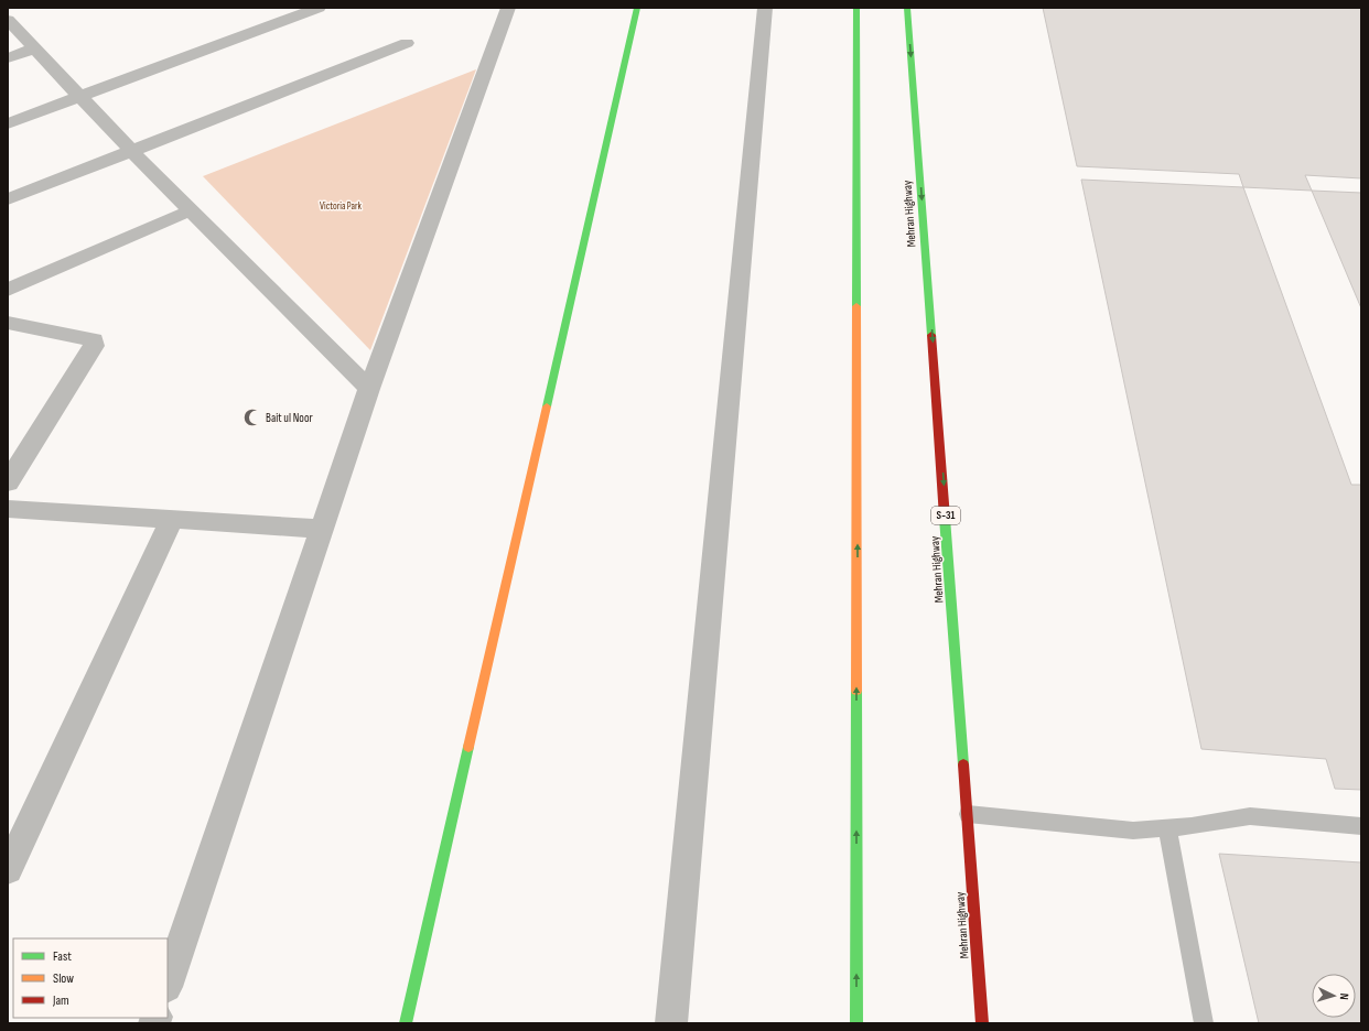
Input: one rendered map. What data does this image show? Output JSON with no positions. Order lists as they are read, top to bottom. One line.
{"streets":{"main road":["Mehran Highway","S-31"]},"parks":["Victoria Park"],"places":{"mosque":["Bait ul Noor"]},"legend":["Fast","Slow","Jam"],"north":"right"}
